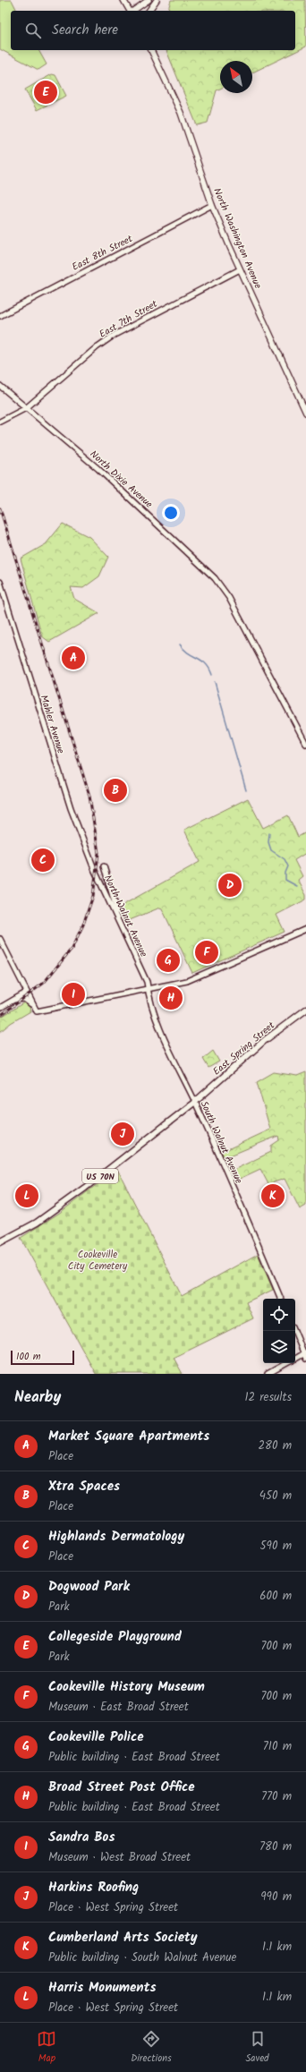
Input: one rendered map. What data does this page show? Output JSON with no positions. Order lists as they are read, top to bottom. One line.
{"streets":{"main road":["North Washington Avenue","East Spring Street","US 70N"],"street":["East 8th Street","East 7th Street","North Dixie Avenue","Mahler Avenue","North Walnut Avenue","South Walnut Avenue"]},"crossings":[["North Washington Avenue","East 8th Street"],["North Washington Avenue","East 7th Street"],["East 7th Street","North Dixie Avenue"],["Mahler Avenue","North Walnut Avenue"],["North Walnut Avenue","South Walnut Avenue"],["East Spring Street","South Walnut Avenue"],["East Spring Street","US 70N"],["South Walnut Avenue","US 70N"]],"parks":["Cookeville City Cemetery"],"scale_bar":"100 m","north":"top left","page":{"search":"Search here","pins":["E","A","B","C","D","F","G","I","H","J","K","L"],"scale":"100 m","heading":["Nearby","12 results"],"list":[{"mark":"A","name":"Market Square Apartments","note":"Place","value":"280 m"},{"mark":"B","name":"Xtra Spaces","note":"Place","value":"450 m"},{"mark":"C","name":"Highlands Dermatology","note":"Place","value":"590 m"},{"mark":"D","name":"Dogwood Park","note":"Park","value":"600 m"},{"mark":"E","name":"Collegeside Playground","note":"Park","value":"700 m"},{"mark":"F","name":"Cookeville History Museum","note":"Museum · East Broad Street","value":"700 m"},{"mark":"G","name":"Cookeville Police","note":"Public building · East Broad Street","value":"710 m"},{"mark":"H","name":"Broad Street Post Office","note":"Public building · East Broad Street","value":"770 m"},{"mark":"I","name":"Sandra Bos","note":"Museum · West Broad Street","value":"780 m"},{"mark":"J","name":"Harkins Roofing","note":"Place · West Spring Street","value":"990 m"},{"mark":"K","name":"Cumberland Arts Society","note":"Public building · South Walnut Avenue","value":"1.1 km"},{"mark":"L","name":"Harris Monuments","note":"Place · West Spring Street","value":"1.1 km"}],"nav":["Map","Directions","Saved"]}}
